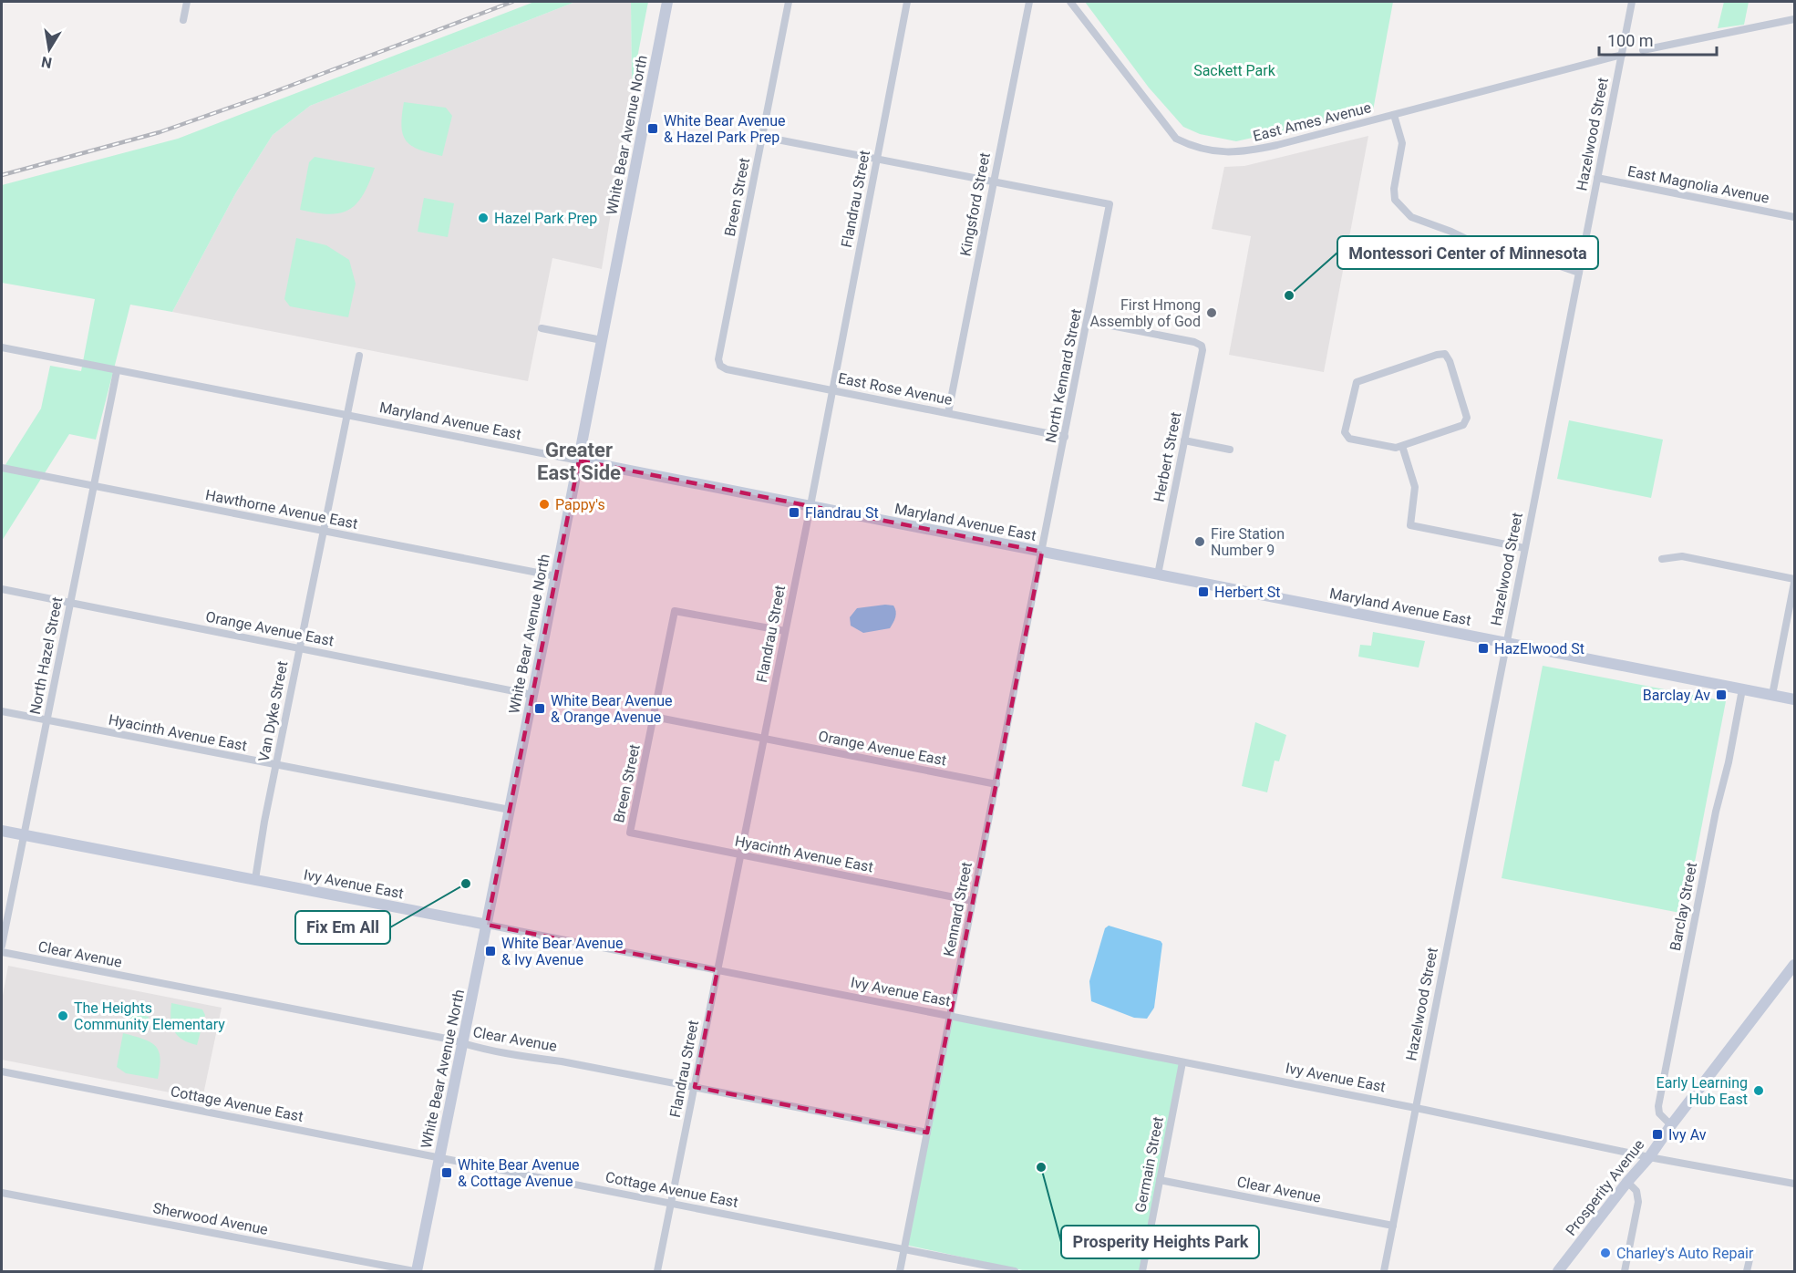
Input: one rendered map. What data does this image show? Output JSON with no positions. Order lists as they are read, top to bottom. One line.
{"streets":{"main road":["White Bear Avenue North","Maryland Avenue East","Ivy Avenue East","Prosperity Avenue"],"street":["East Ames Avenue","Hazelwood Street","East Magnolia Avenue","Breen Street","Flandrau Street","Kingsford Street","North Kennard Street","East Rose Avenue","Herbert Street","Hawthorne Avenue East","Orange Avenue East","North Hazel Street","Van Dyke Street","Hyacinth Avenue East","Barclay Street","Kennard Street","Clear Avenue","Cottage Avenue East","Germain Street","Sherwood Avenue"]},"crossings":[["East Ames Avenue","Hazelwood Street"],["Hazelwood Street","East Magnolia Avenue"],["Hazelwood Street","Maryland Avenue East"],["Hazelwood Street","Ivy Avenue East"],["Hazelwood Street","Clear Avenue"],["White Bear Avenue North","Maryland Avenue East"],["White Bear Avenue North","Hawthorne Avenue East"],["White Bear Avenue North","Orange Avenue East"],["White Bear Avenue North","Hyacinth Avenue East"],["White Bear Avenue North","Ivy Avenue East"],["White Bear Avenue North","Clear Avenue"],["White Bear Avenue North","Cottage Avenue East"],["White Bear Avenue North","Sherwood Avenue"],["Breen Street","Flandrau Street"],["Breen Street","East Rose Avenue"],["Breen Street","Orange Avenue East"],["Breen Street","Hyacinth Avenue East"],["Flandrau Street","East Rose Avenue"],["Flandrau Street","Maryland Avenue East"],["Flandrau Street","Orange Avenue East"],["Flandrau Street","Hyacinth Avenue East"],["Flandrau Street","Ivy Avenue East"],["Flandrau Street","Clear Avenue"],["Flandrau Street","Cottage Avenue East"],["Kingsford Street","North Kennard Street"],["Kingsford Street","East Rose Avenue"],["North Kennard Street","East Rose Avenue"],["North Kennard Street","Maryland Avenue East"],["North Kennard Street","Herbert Street"],["North Kennard Street","Kennard Street"],["Maryland Avenue East","Herbert Street"],["Maryland Avenue East","North Hazel Street"],["Maryland Avenue East","Van Dyke Street"],["Maryland Avenue East","Barclay Street"],["Maryland Avenue East","Kennard Street"],["Hawthorne Avenue East","North Hazel Street"],["Hawthorne Avenue East","Van Dyke Street"],["Orange Avenue East","North Hazel Street"],["Orange Avenue East","Van Dyke Street"],["Orange Avenue East","Kennard Street"],["North Hazel Street","Hyacinth Avenue East"],["North Hazel Street","Ivy Avenue East"],["Van Dyke Street","Hyacinth Avenue East"],["Van Dyke Street","Ivy Avenue East"],["Hyacinth Avenue East","Kennard Street"],["Ivy Avenue East","Kennard Street"],["Ivy Avenue East","Germain Street"],["Ivy Avenue East","Prosperity Avenue"],["Barclay Street","Prosperity Avenue"],["Kennard Street","Clear Avenue"],["Kennard Street","Cottage Avenue East"],["Clear Avenue","Germain Street"]],"districts":["Greater East Side"],"parks":["Sackett Park"],"places":{"transit":["White Bear Avenue & Hazel Park Prep","Flandrau St","Herbert St","HazElwood St","Barclay Av","White Bear Avenue & Orange Avenue","White Bear Avenue & Ivy Avenue","Ivy Av","White Bear Avenue & Cottage Avenue"],"other":["Hazel Park Prep","Montessori Center of Minnesota","First Hmong Assembly of God","Pappy's","Fire Station Number 9","Fix Em All","The Heights Community Elementary","Early Learning Hub East","Prosperity Heights Park","Charley's Auto Repair"]},"scale_bar":"100 m","north":"bottom"}
